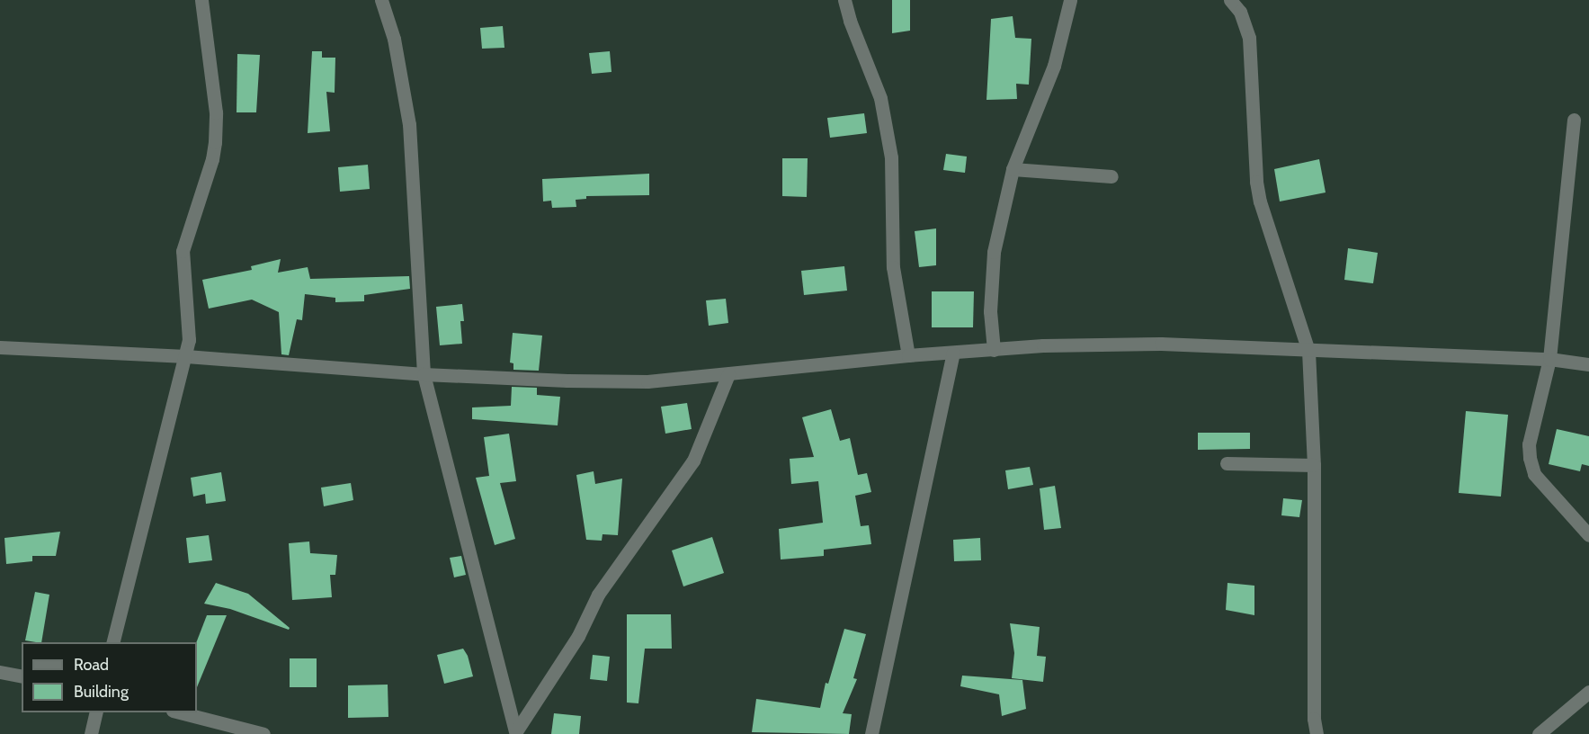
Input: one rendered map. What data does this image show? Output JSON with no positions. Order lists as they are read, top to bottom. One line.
{"legend":["Road","Building"]}
